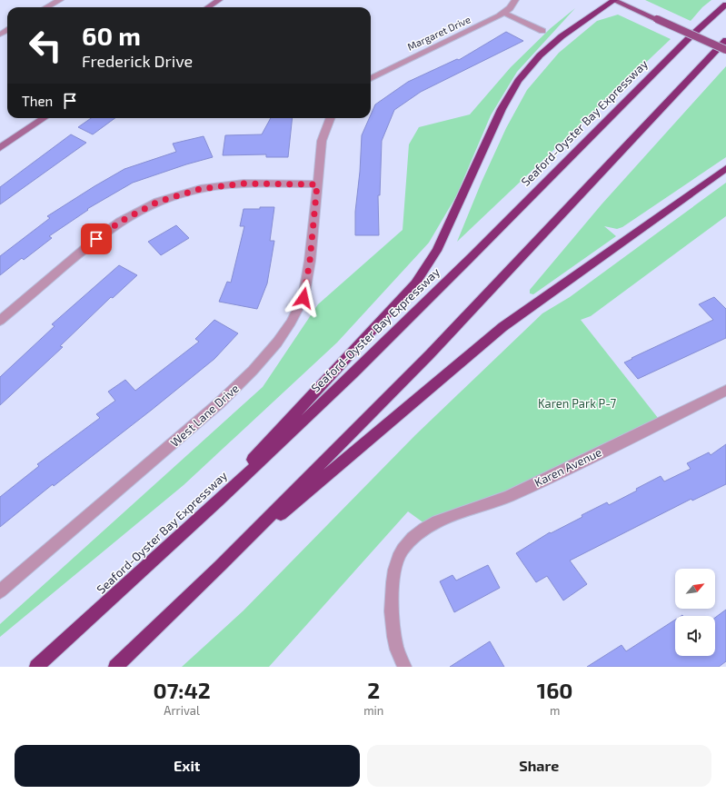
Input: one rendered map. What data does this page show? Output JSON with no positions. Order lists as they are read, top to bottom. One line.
{"streets":{"highway":["Seaford-Oyster Bay Expressway"],"street":["Margaret Drive","West Lane Drive","Karen Avenue"]},"parks":["Karen Park P-7"],"north":"top right","page":{"turn":["60 m","Frederick Drive"],"then":"Then","eta":["07:42","Arrival","2","min","160","m"],"buttons":["Exit","Share"]}}
